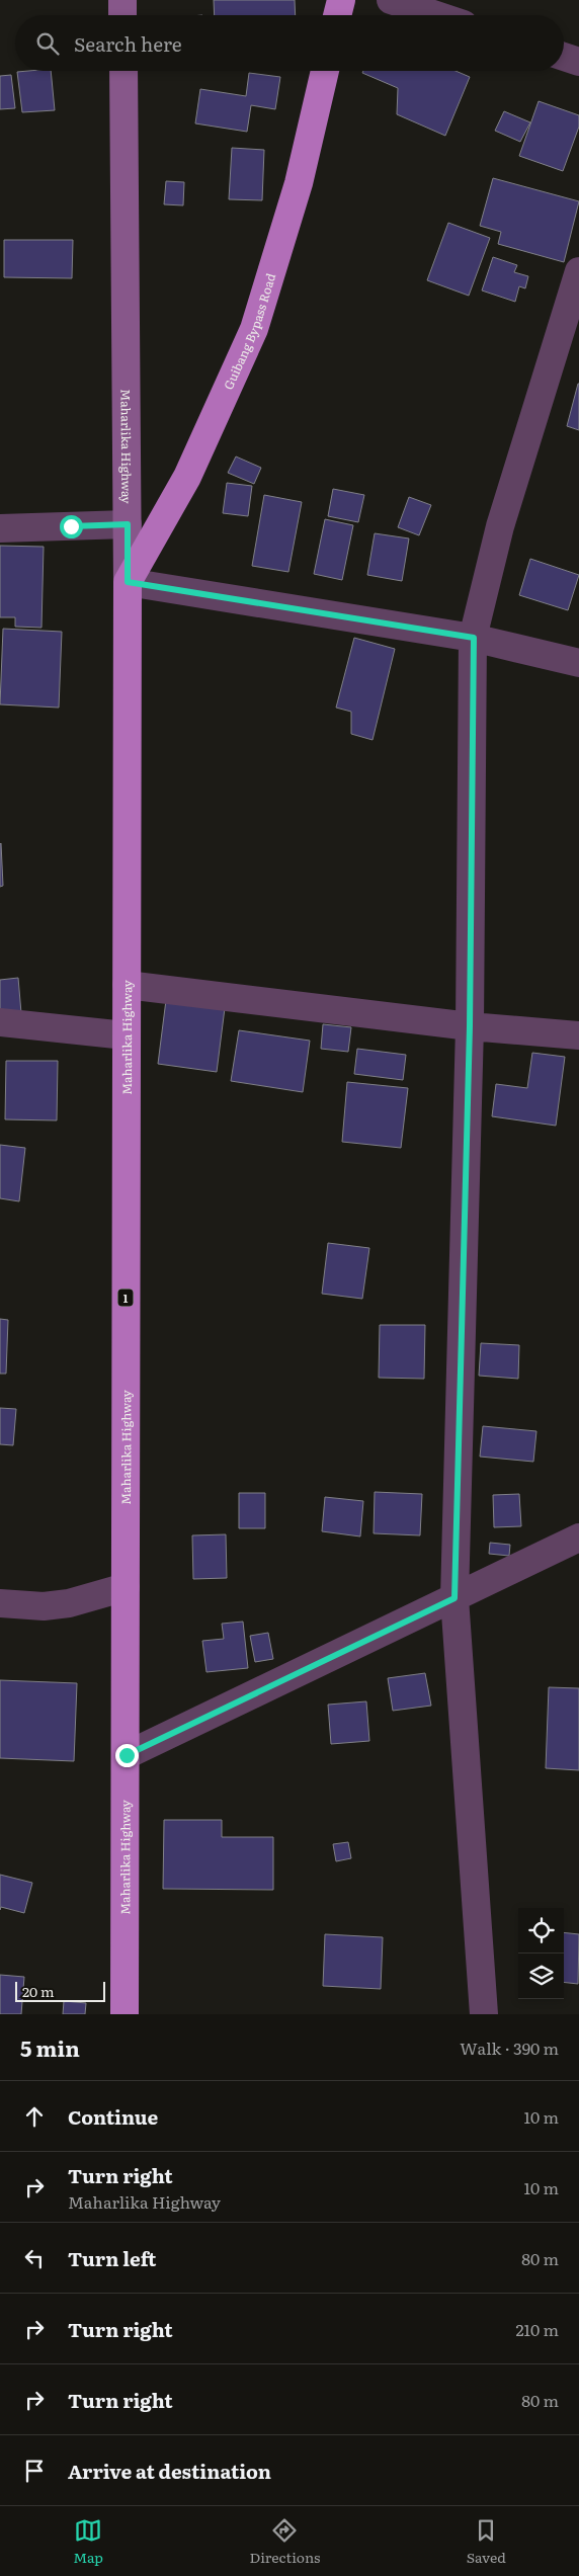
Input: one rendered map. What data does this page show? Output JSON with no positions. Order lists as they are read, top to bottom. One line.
{"streets":{"highway":["Guibang Bypass Road","Maharlika Highway","1"]},"crossings":[["Guibang Bypass Road","Maharlika Highway"]],"scale_bar":"20 m","page":{"search":"Search here","scale":"20 m","heading":["5 min","Walk · 390 m"],"list":[["Continue","10 m"],["Turn right","Maharlika Highway","10 m"],["Turn left","80 m"],["Turn right","210 m"],["Turn right","80 m"],"Arrive at destination"],"nav":["Map","Directions","Saved"]}}
